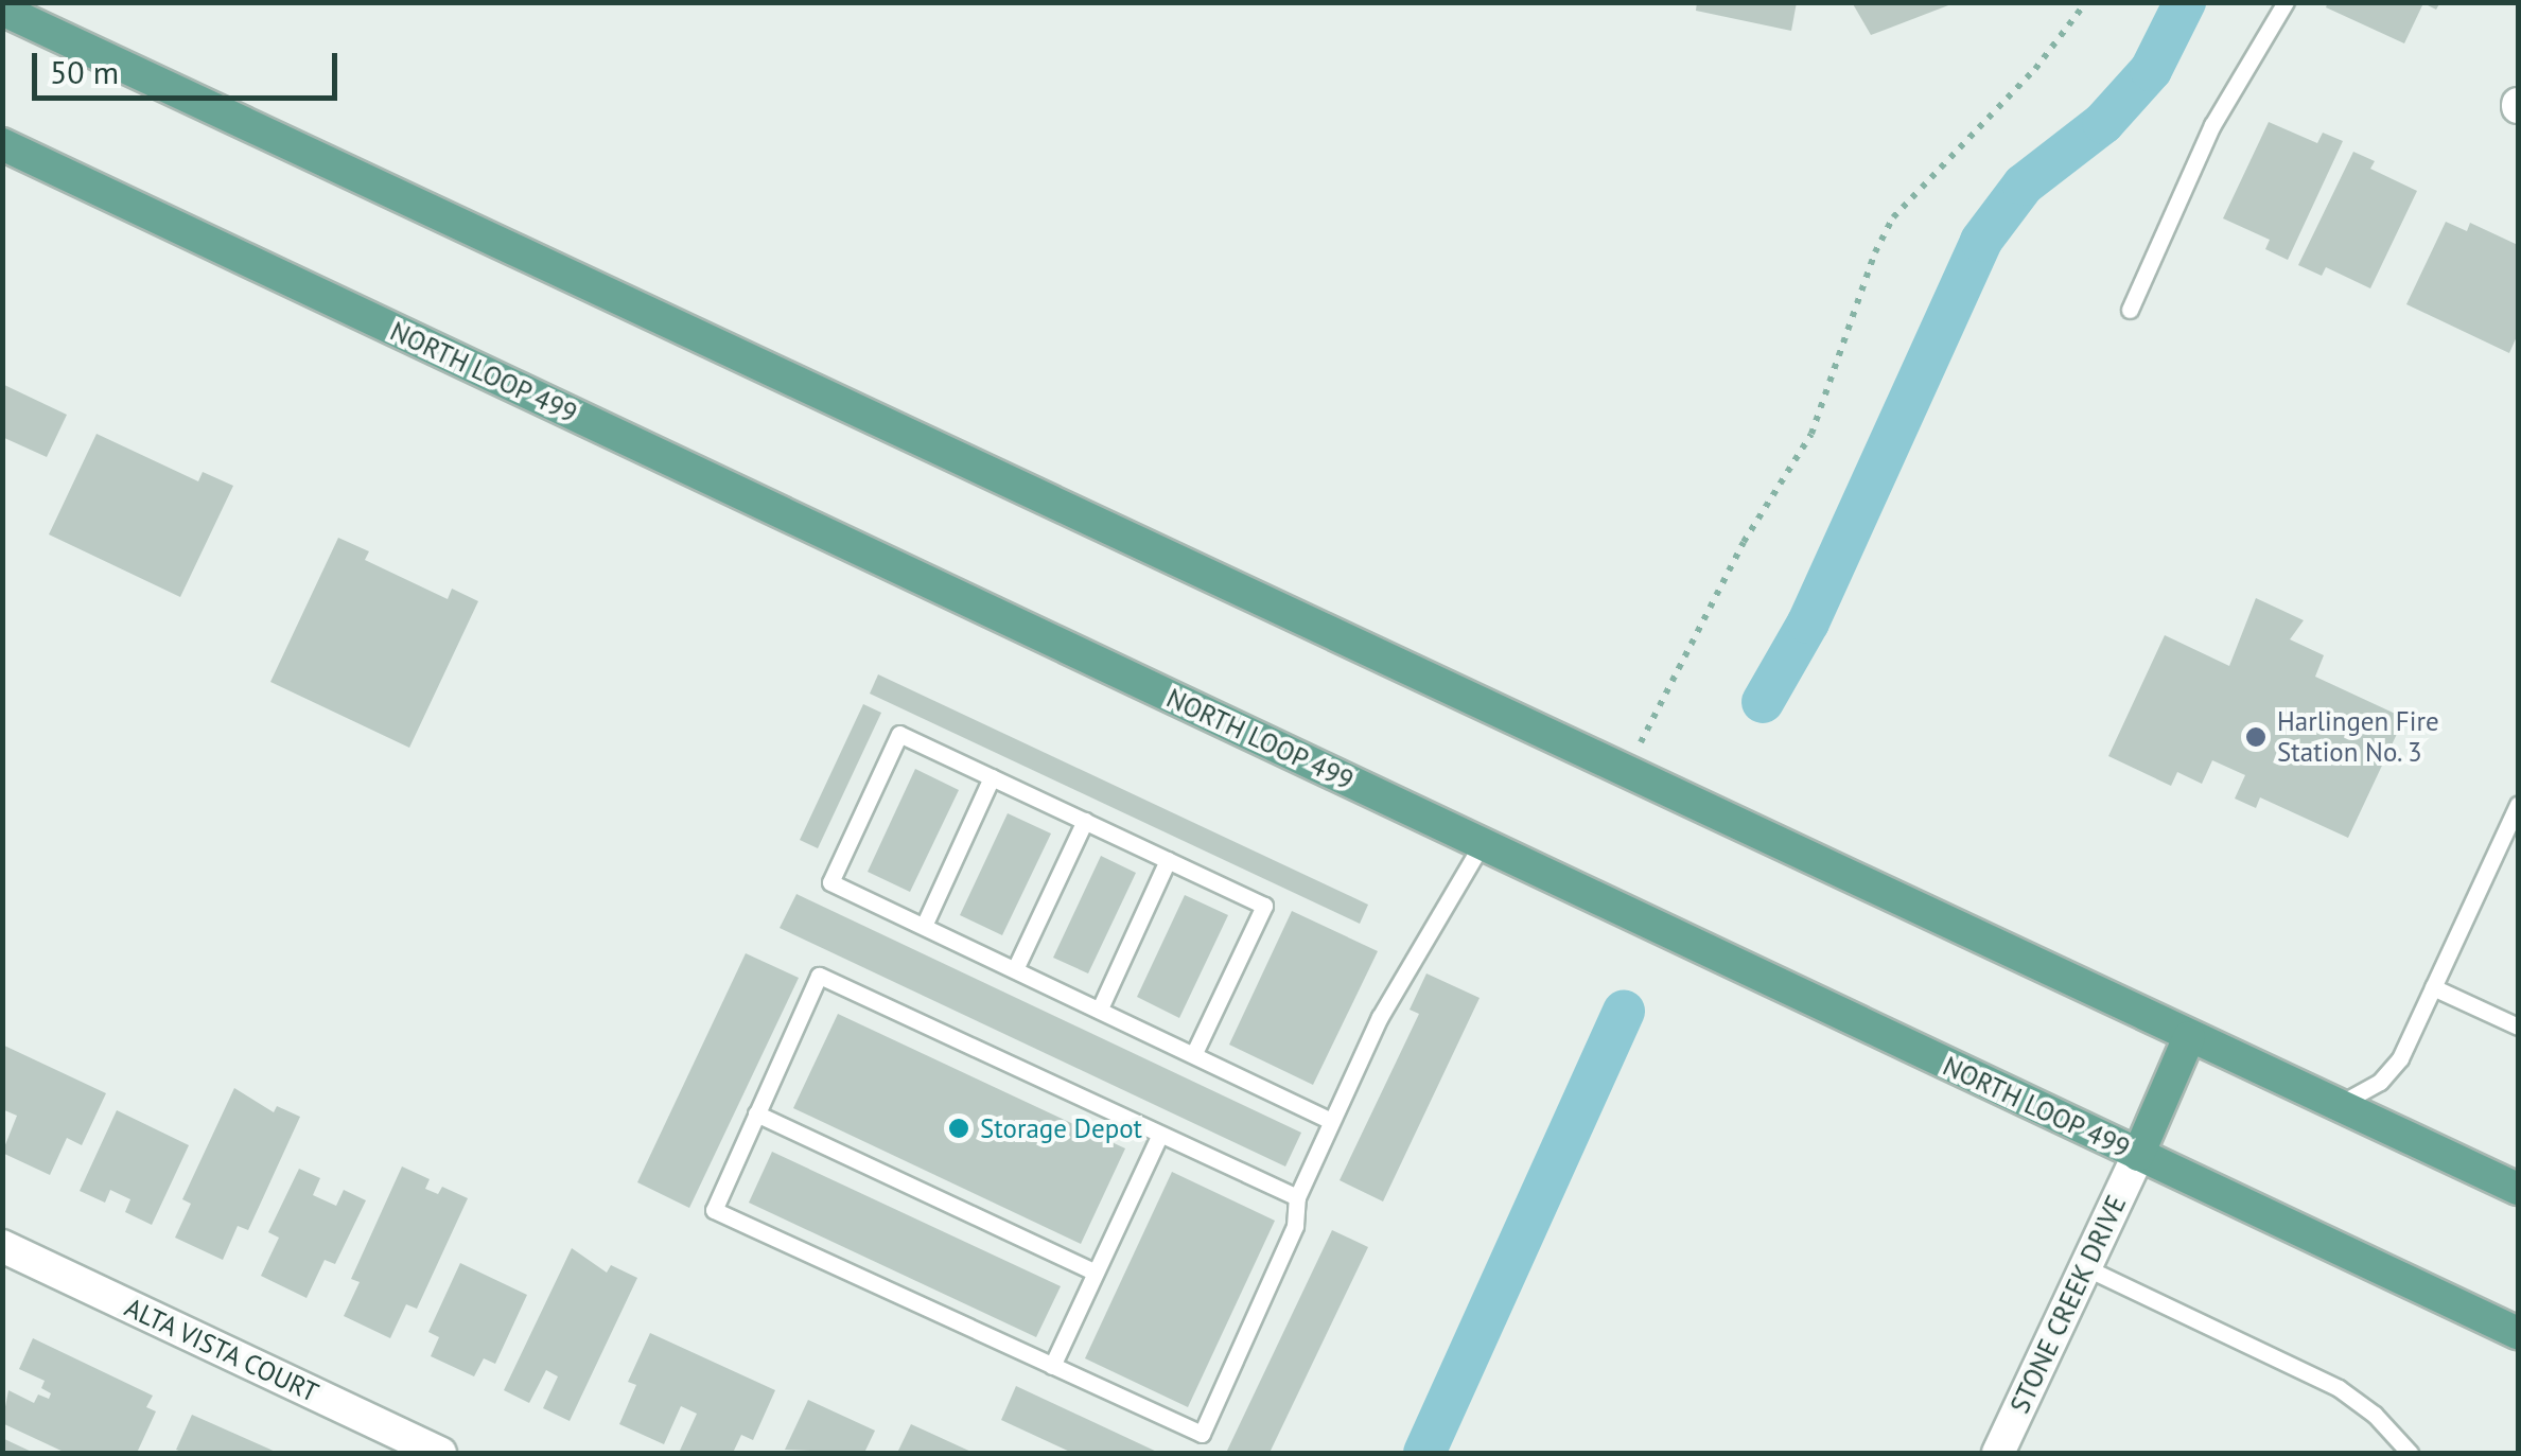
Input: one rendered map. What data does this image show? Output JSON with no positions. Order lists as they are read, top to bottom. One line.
{"streets":{"main road":["NORTH LOOP 499"],"street":["STONE CREEK DRIVE","ALTA VISTA COURT"]},"crossings":[["NORTH LOOP 499","STONE CREEK DRIVE"]],"places":["Harlingen Fire Station No. 3","Storage Depot"],"scale_bar":"50 m"}
